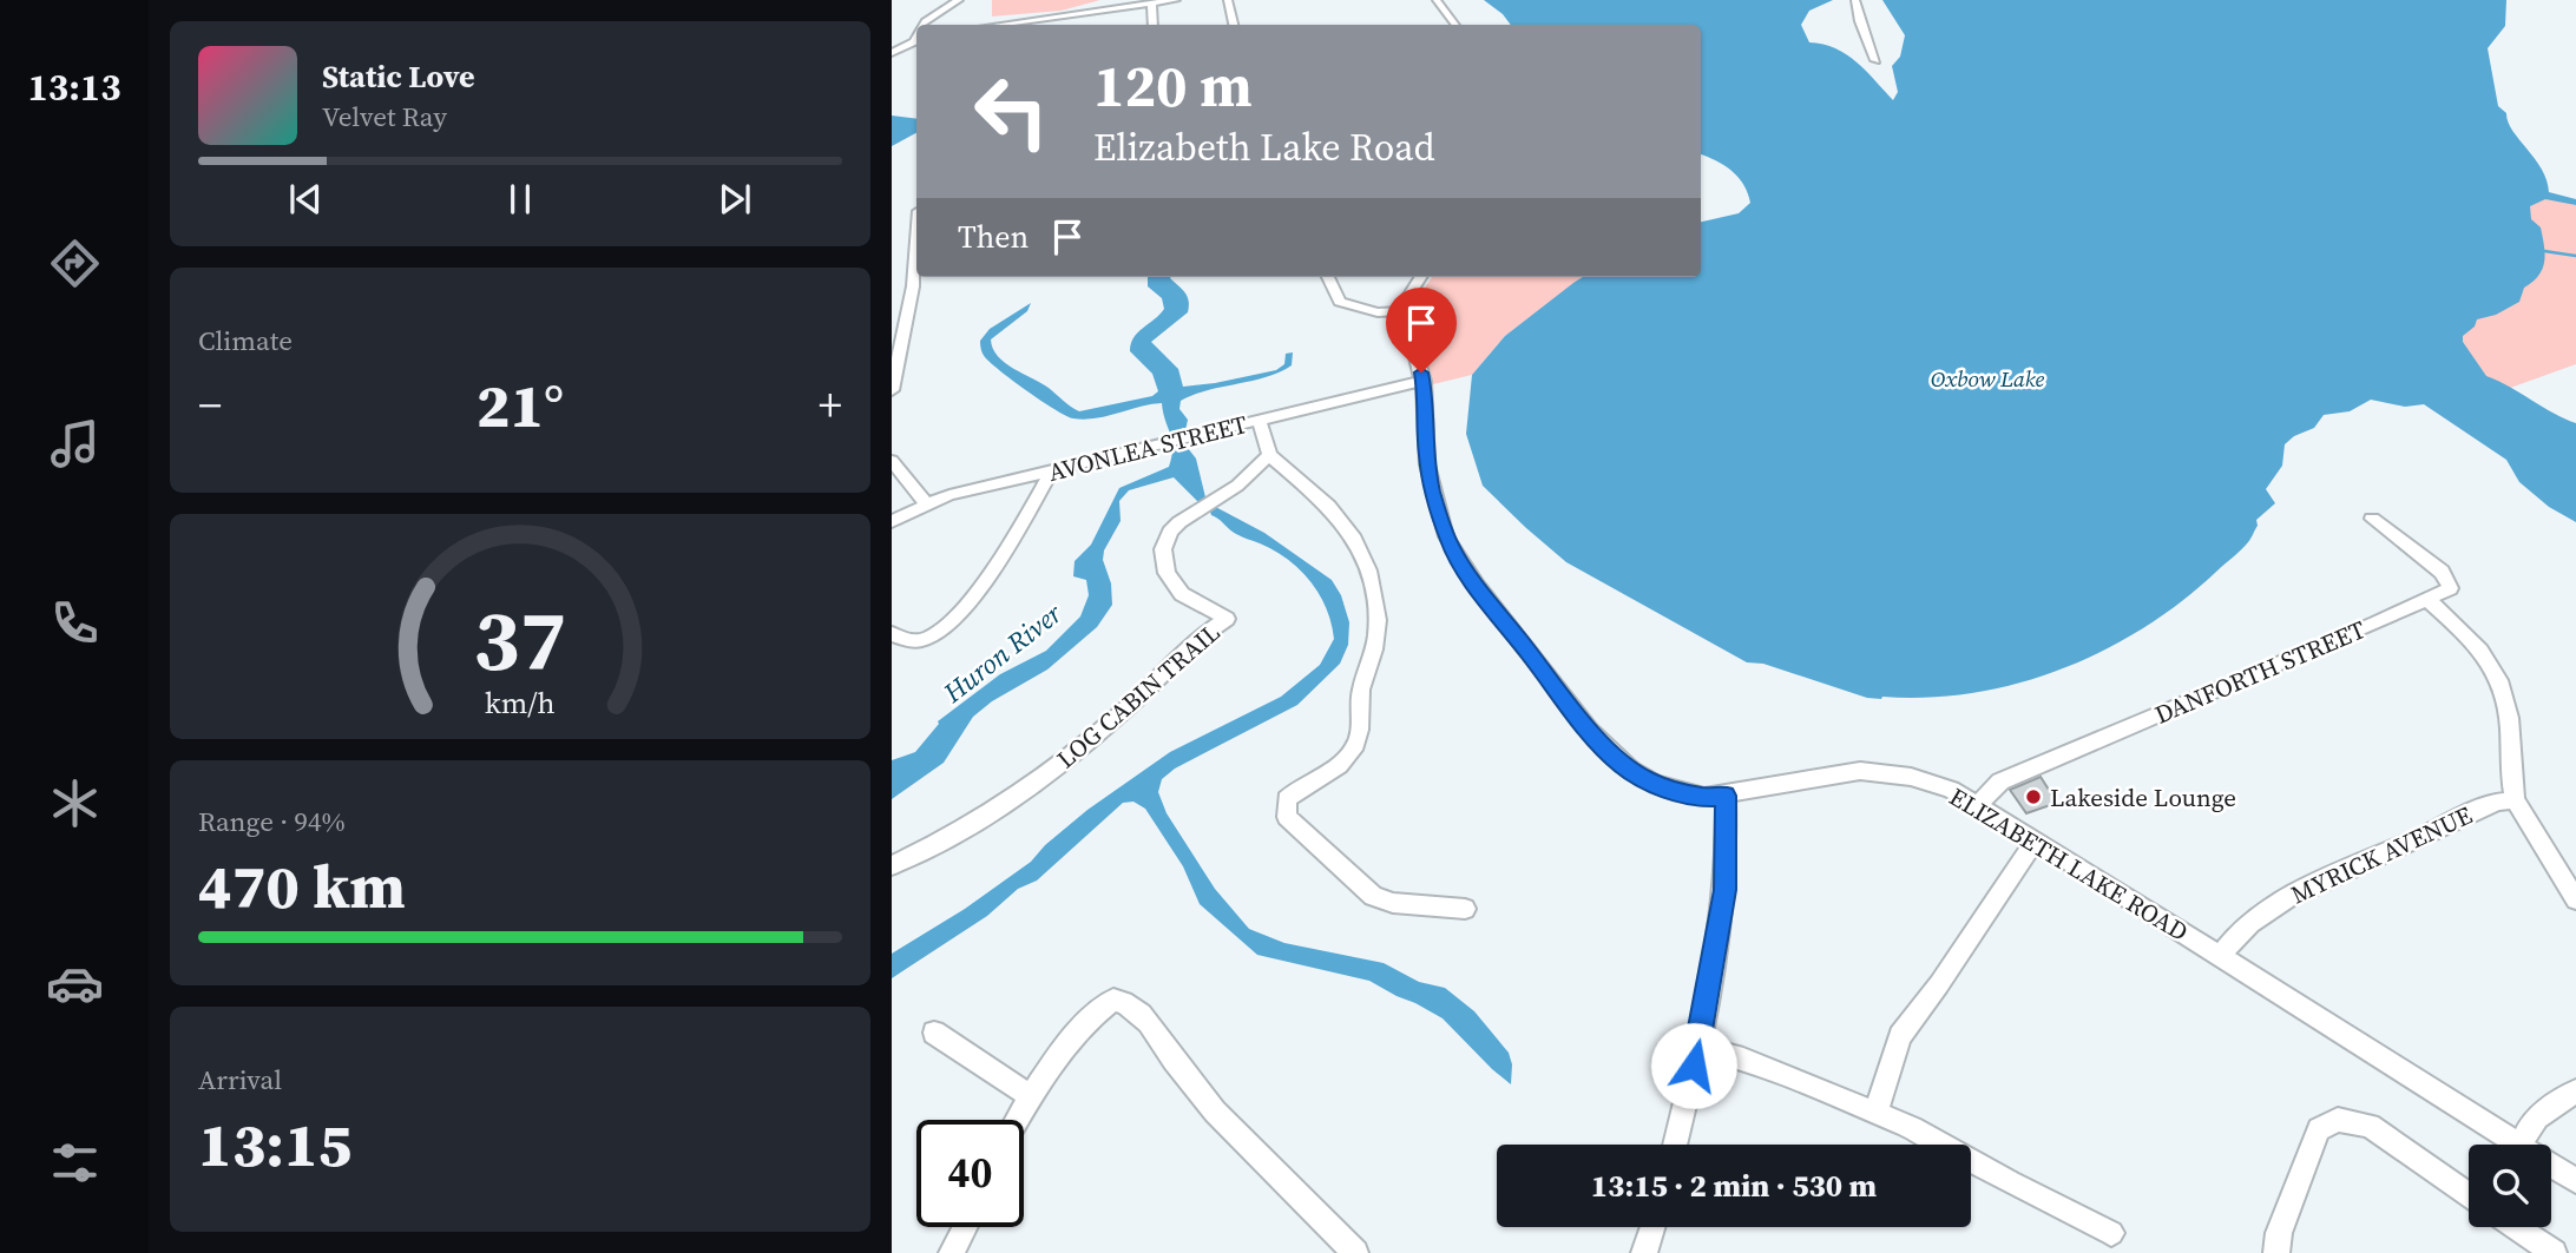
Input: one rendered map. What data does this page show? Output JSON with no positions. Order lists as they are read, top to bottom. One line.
{"streets":{"street":["AVONLEA STREET","DANFORTH STREET","LOG CABIN TRAIL","MYRICK AVENUE","ELIZABETH LAKE ROAD"]},"crossings":[["AVONLEA STREET","ELIZABETH LAKE ROAD"],["DANFORTH STREET","ELIZABETH LAKE ROAD"],["MYRICK AVENUE","ELIZABETH LAKE ROAD"]],"water":["Oxbow Lake","Huron River"],"places":["Lakeside Lounge"],"page":{"tabs":"13:13","turn":["120 m","Elizabeth Lake Road"],"song":["Static Love","Velvet Ray"],"then":"Then","tile":["Climate",["Range · 94%","470 km"],["Arrival","13:15"]],"heat":["−","21°","+"],"limit":"40","trip":"13:15 · 2 min · 530 m","gauge":["37","km/h"]}}
